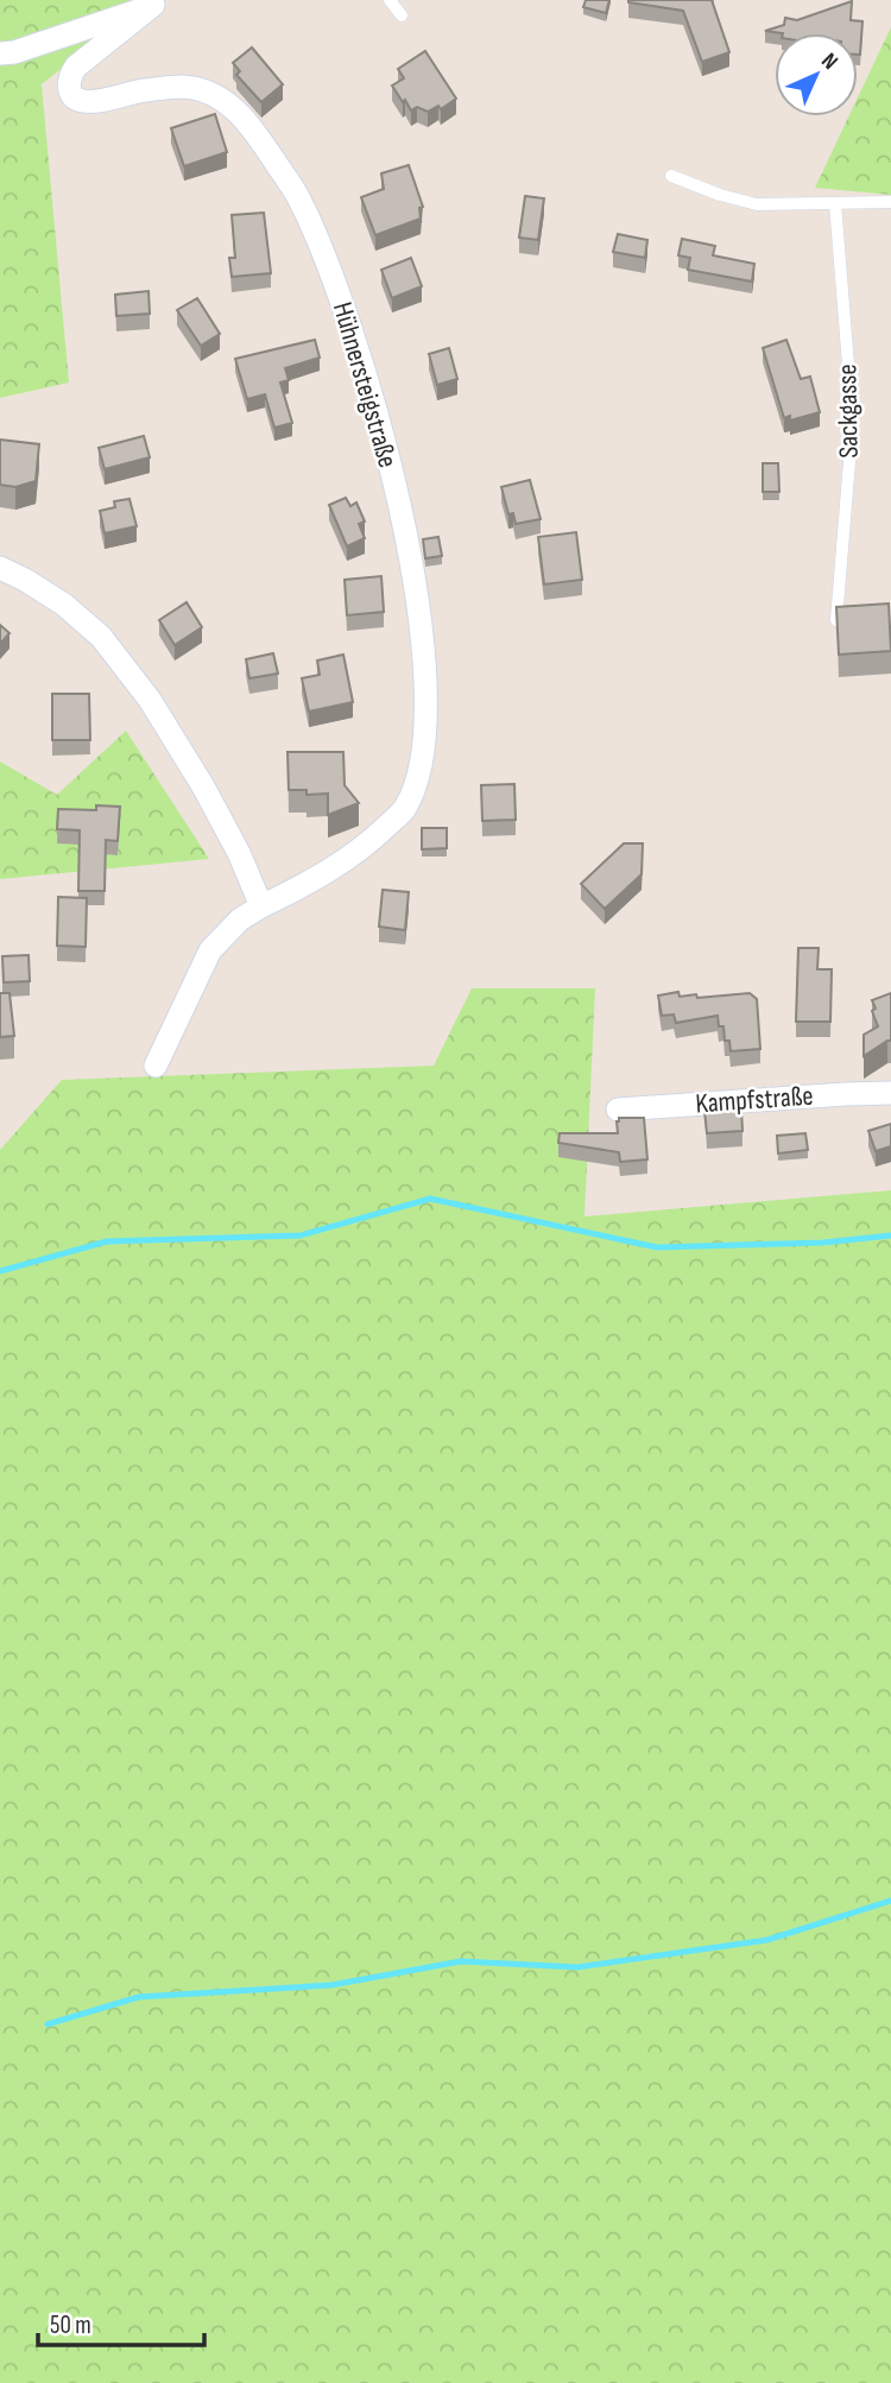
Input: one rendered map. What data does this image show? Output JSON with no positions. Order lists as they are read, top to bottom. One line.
{"streets":{"street":["Hühnersteigstraße","Kampfstraße"],"lane":["Sackgasse"]},"scale_bar":"50 m","north":"top right"}
